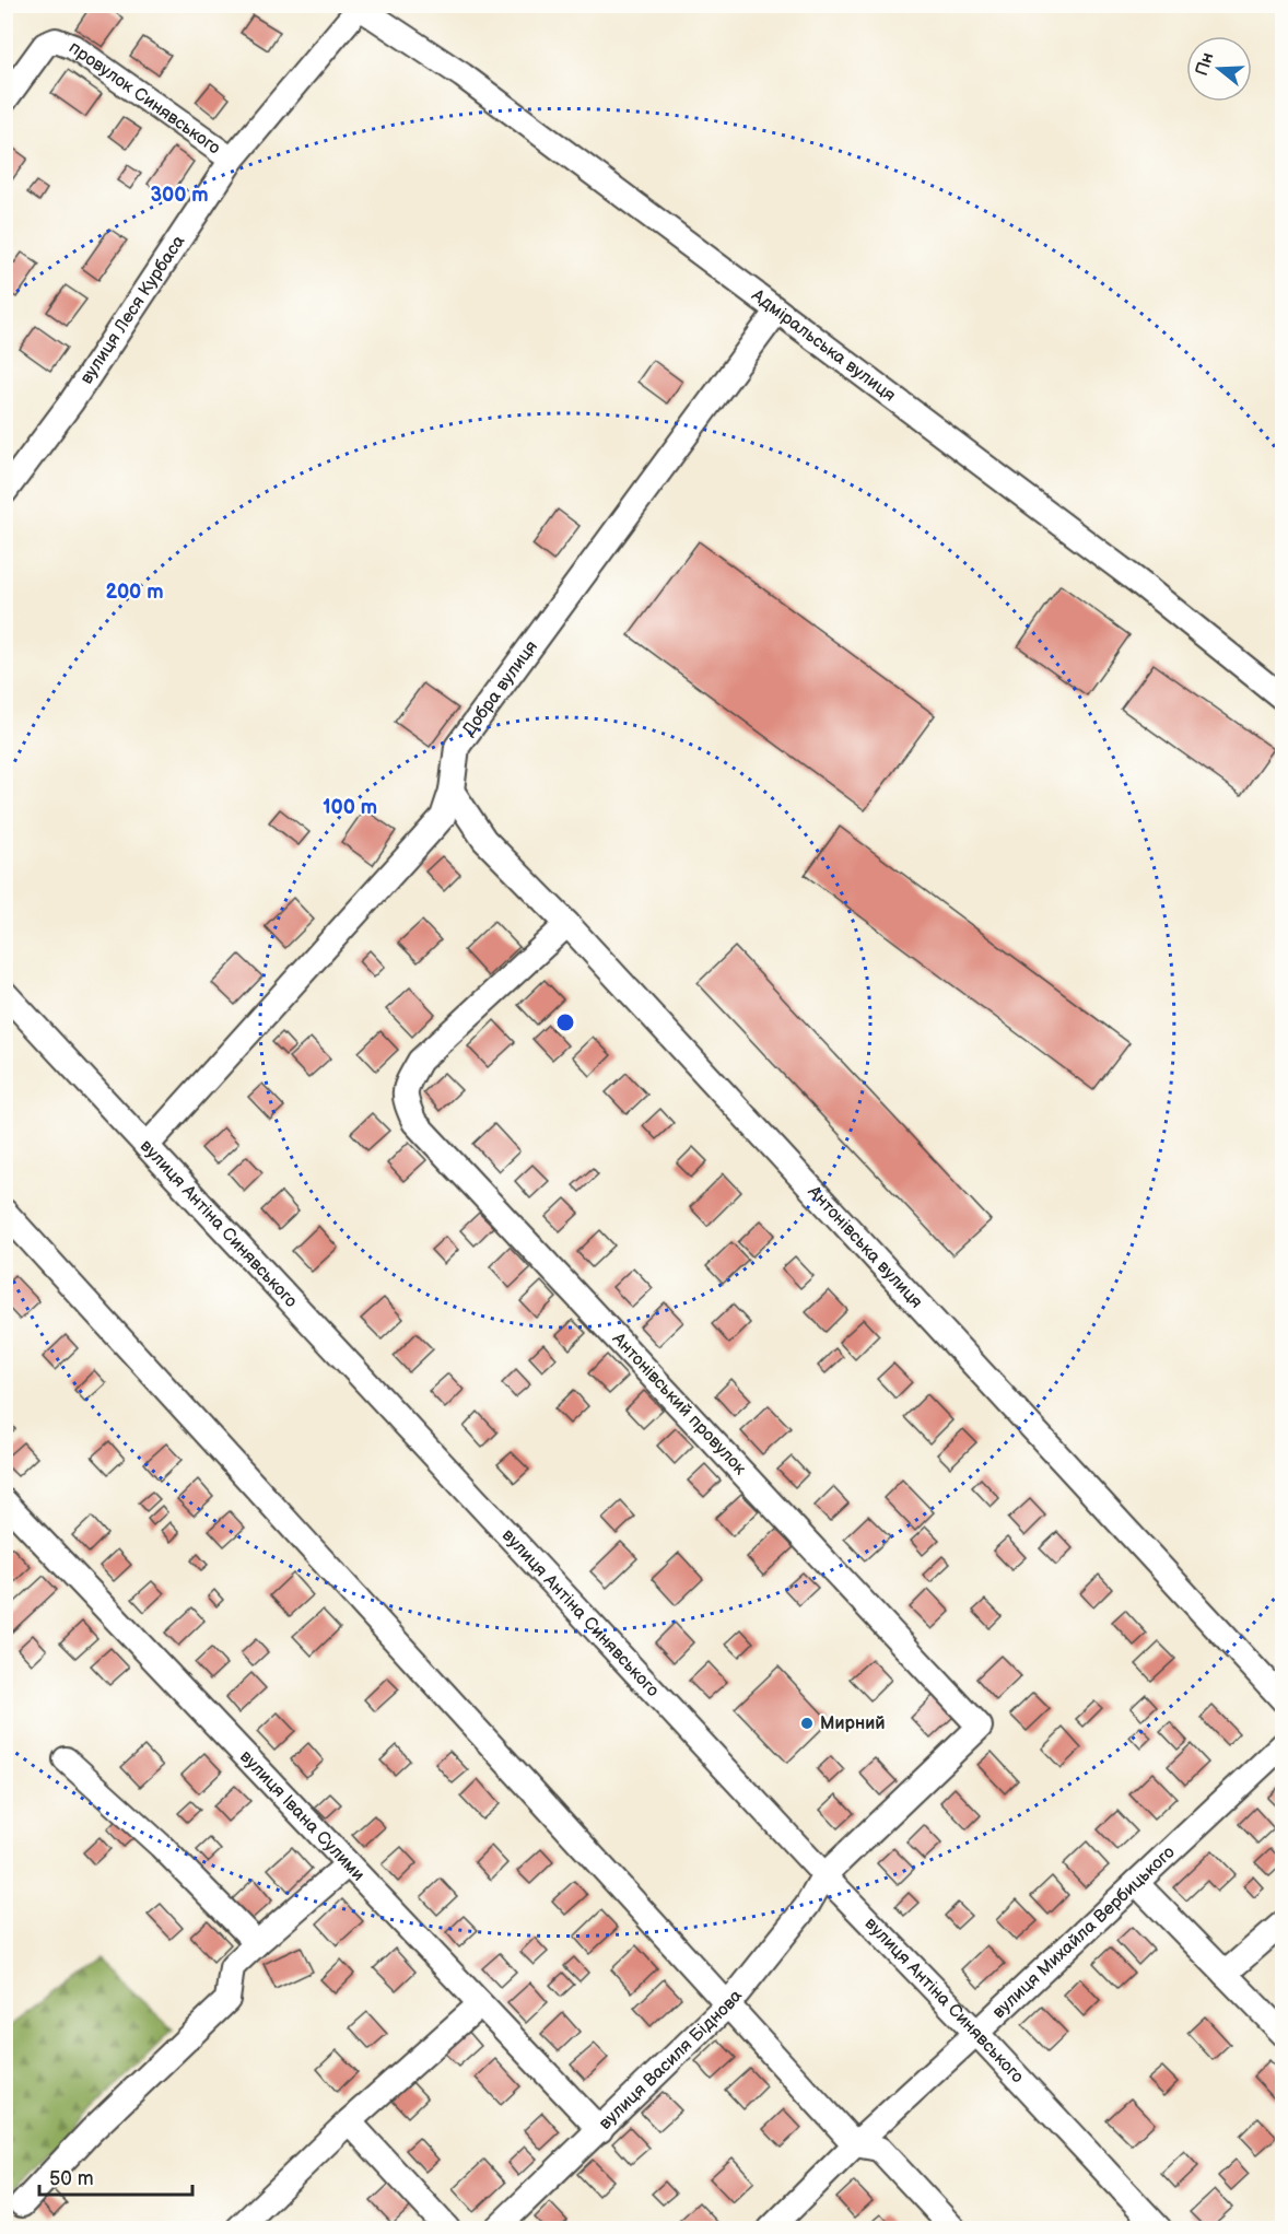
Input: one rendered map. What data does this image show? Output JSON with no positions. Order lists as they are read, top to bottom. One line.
{"streets":{"street":["провулок Синявського","вулиця Леся Курбаса","Адміральська вулиця","Добра вулиця","вулиця Антіна Синявського","Антонівська вулиця","Антонівський провулок","вулиця Івана Сулими","вулиця Михайла Вербицького","вулиця Василя Біднова"]},"crossings":[["провулок Синявського","вулиця Леся Курбаса"],["вулиця Леся Курбаса","Адміральська вулиця"],["Адміральська вулиця","Добра вулиця"],["Добра вулиця","вулиця Антіна Синявського"],["Добра вулиця","Антонівська вулиця"],["вулиця Антіна Синявського","Антонівський провулок"],["вулиця Антіна Синявського","вулиця Михайла Вербицького"],["вулиця Антіна Синявського","вулиця Василя Біднова"],["Антонівська вулиця","Антонівський провулок"],["Антонівський провулок","вулиця Василя Біднова"],["вулиця Івана Сулими","вулиця Василя Біднова"]],"places":["Мирний"],"scale_bar":"50 m","north":"left","rings":["300 m","200 m","100 m"]}
